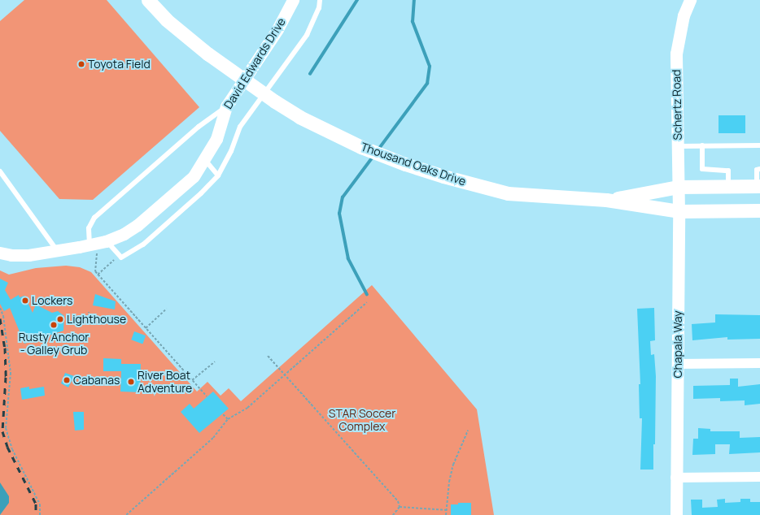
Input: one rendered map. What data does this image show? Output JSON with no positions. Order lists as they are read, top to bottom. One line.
{"streets":{"main road":["Thousand Oaks Drive"],"street":["David Edwards Drive","Schertz Road","Chapala Way"]},"crossings":[["Schertz Road","Thousand Oaks Drive"],["Schertz Road","Chapala Way"],["Thousand Oaks Drive","Chapala Way"]],"parks":["STAR Soccer Complex"],"places":["Toyota Field","Lockers","Lighthouse","Rusty Anchor - Galley Grub","Cabanas","River Boat Adventure"]}
